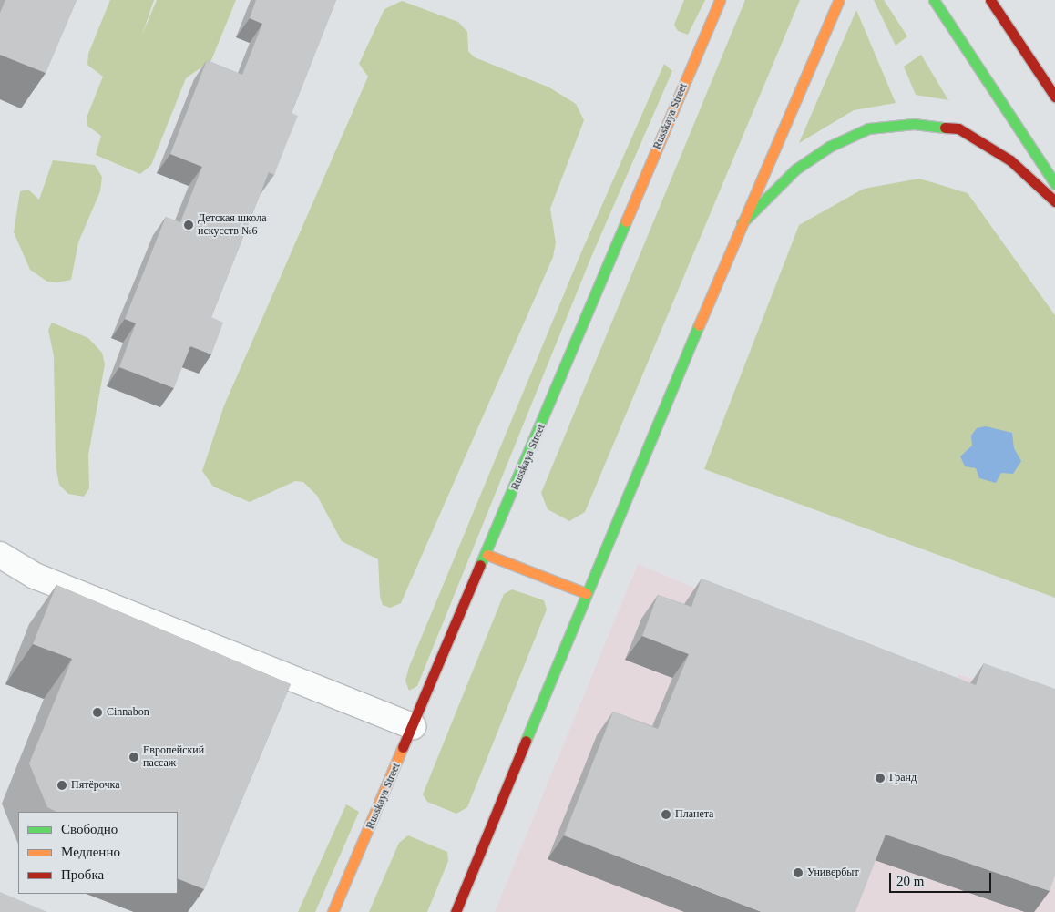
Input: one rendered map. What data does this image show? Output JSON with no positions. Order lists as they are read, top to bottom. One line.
{"streets":{"main road":["Russkaya Street"]},"places":["Детская школа искусств №6","Cinnabon","Европейский пассаж","Гранд","Пятёрочка","Планета","Универбыт"],"legend":["Свободно","Медленно","Пробка"],"scale_bar":"20 m"}
